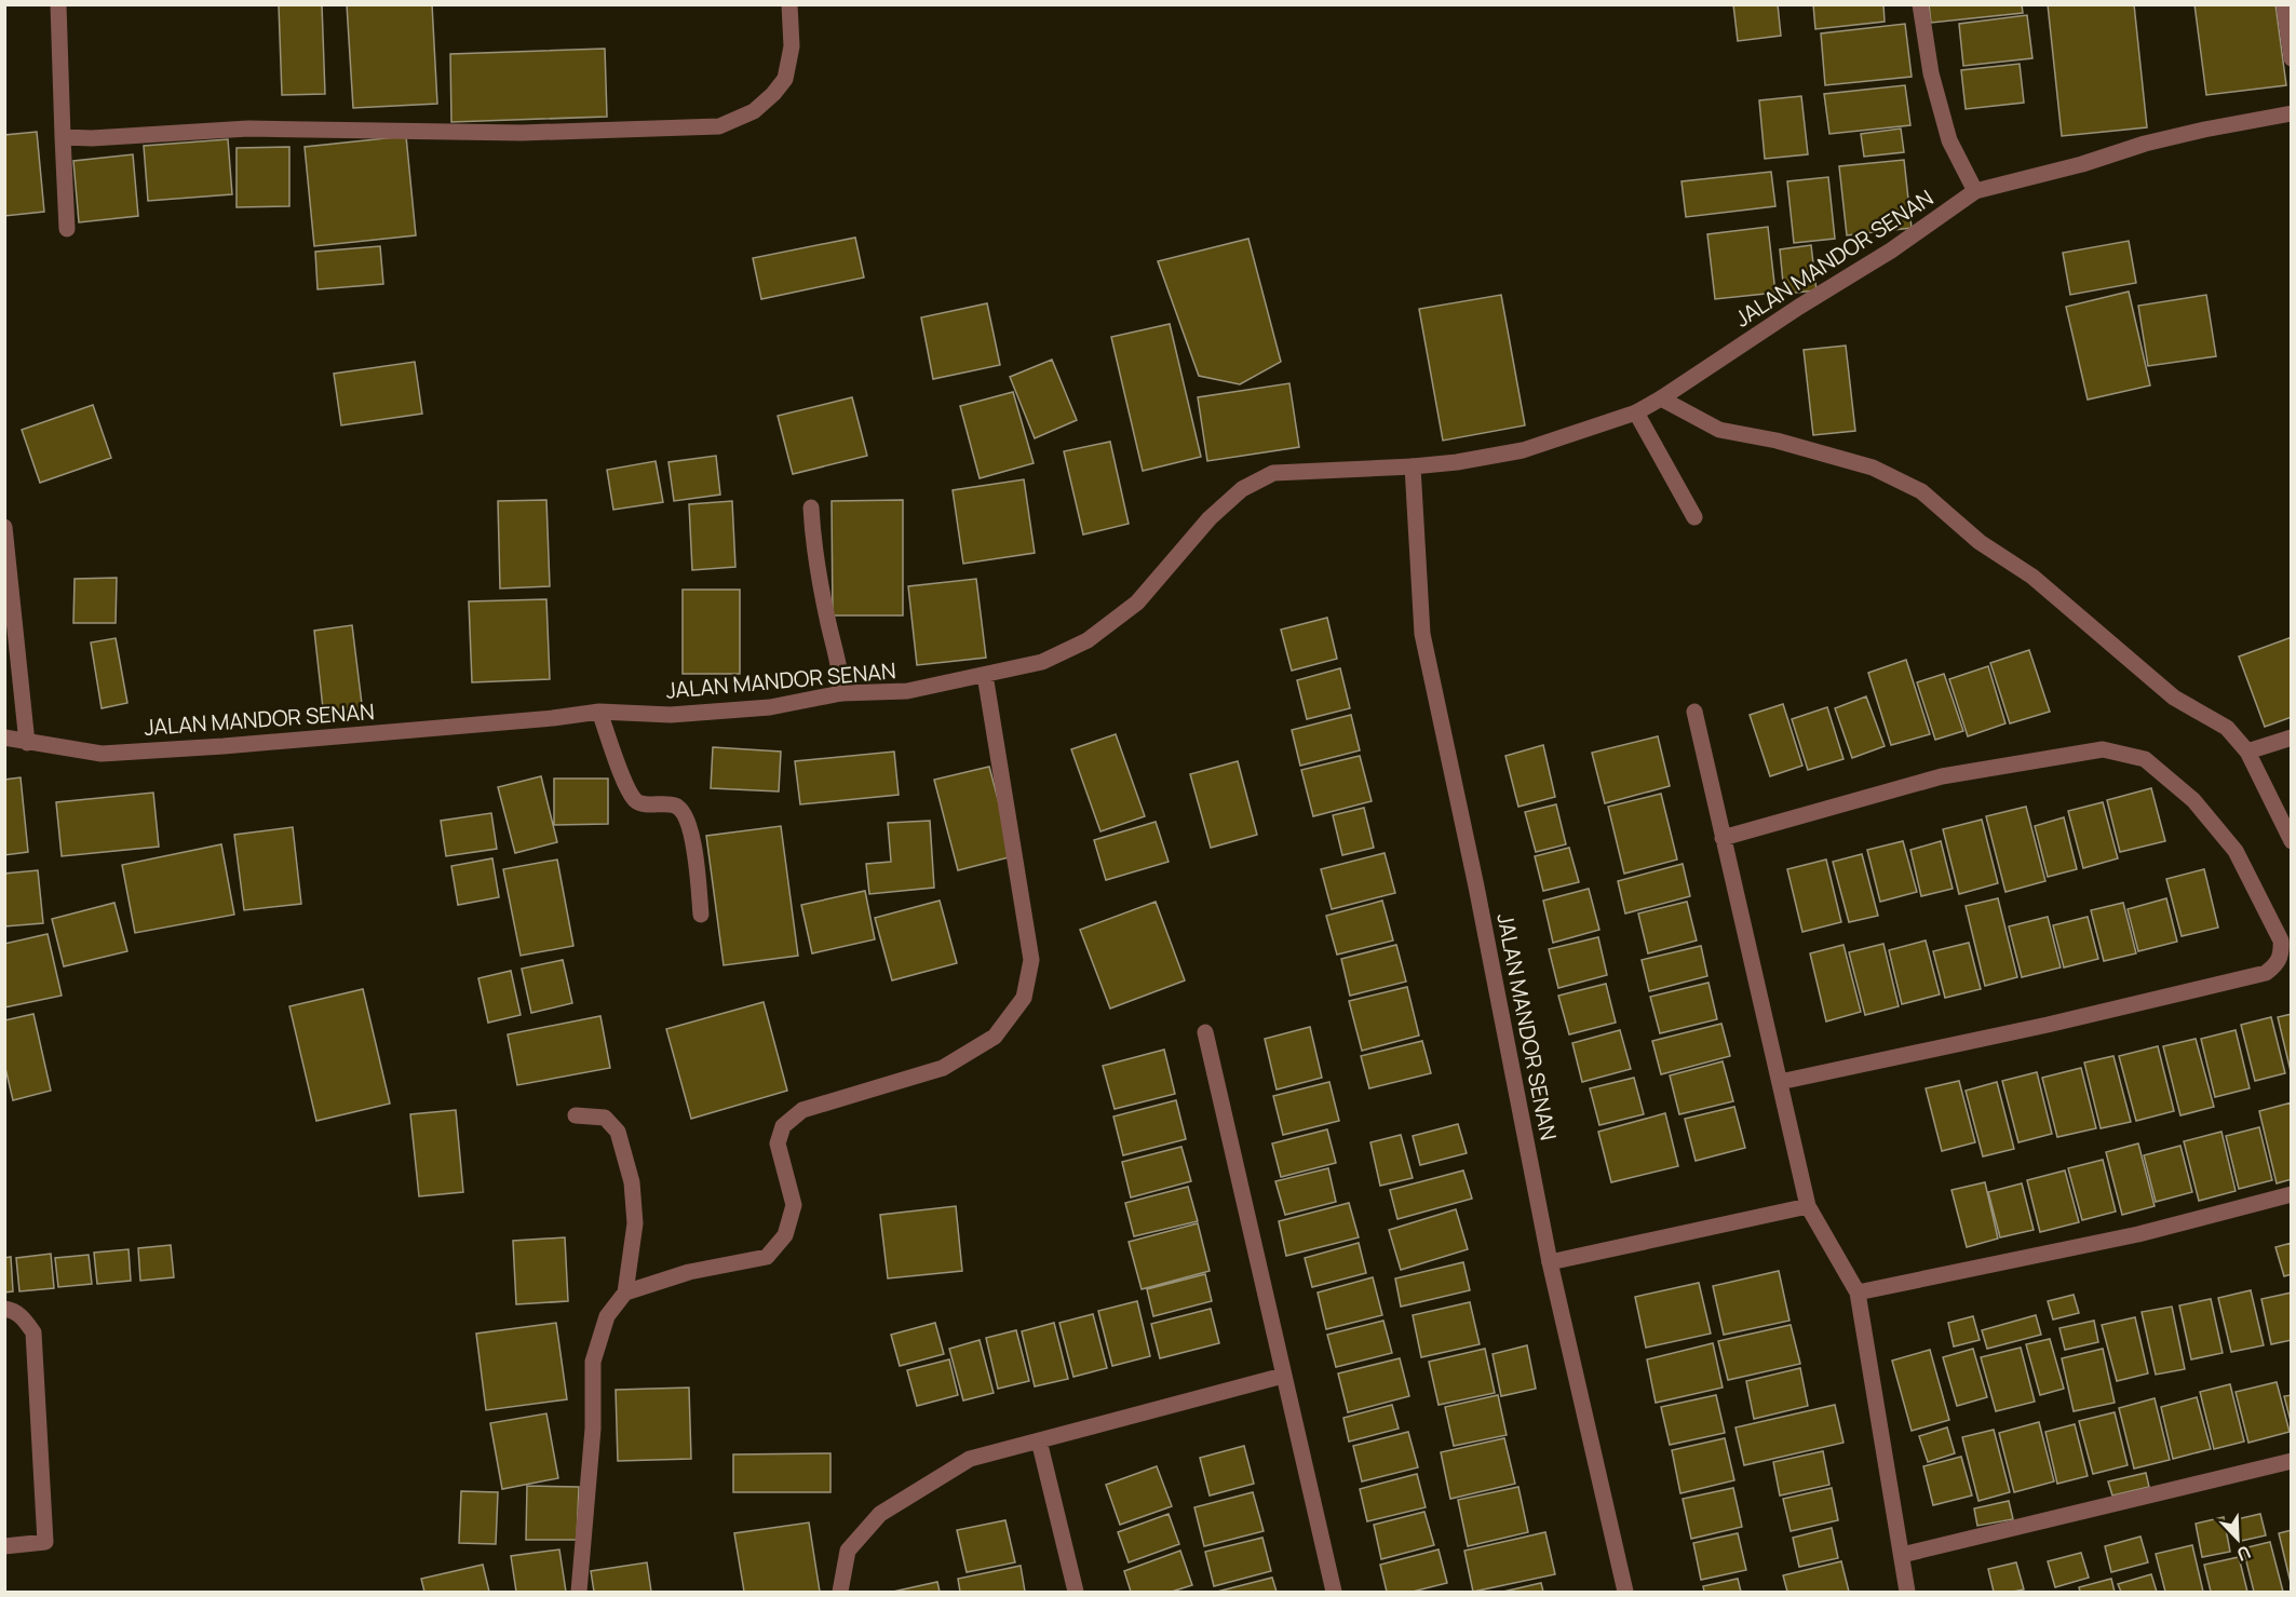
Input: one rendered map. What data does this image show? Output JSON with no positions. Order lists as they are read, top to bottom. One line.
{"streets":{"street":["JALAN MANDOR SENAN"]},"north":"bottom right"}
